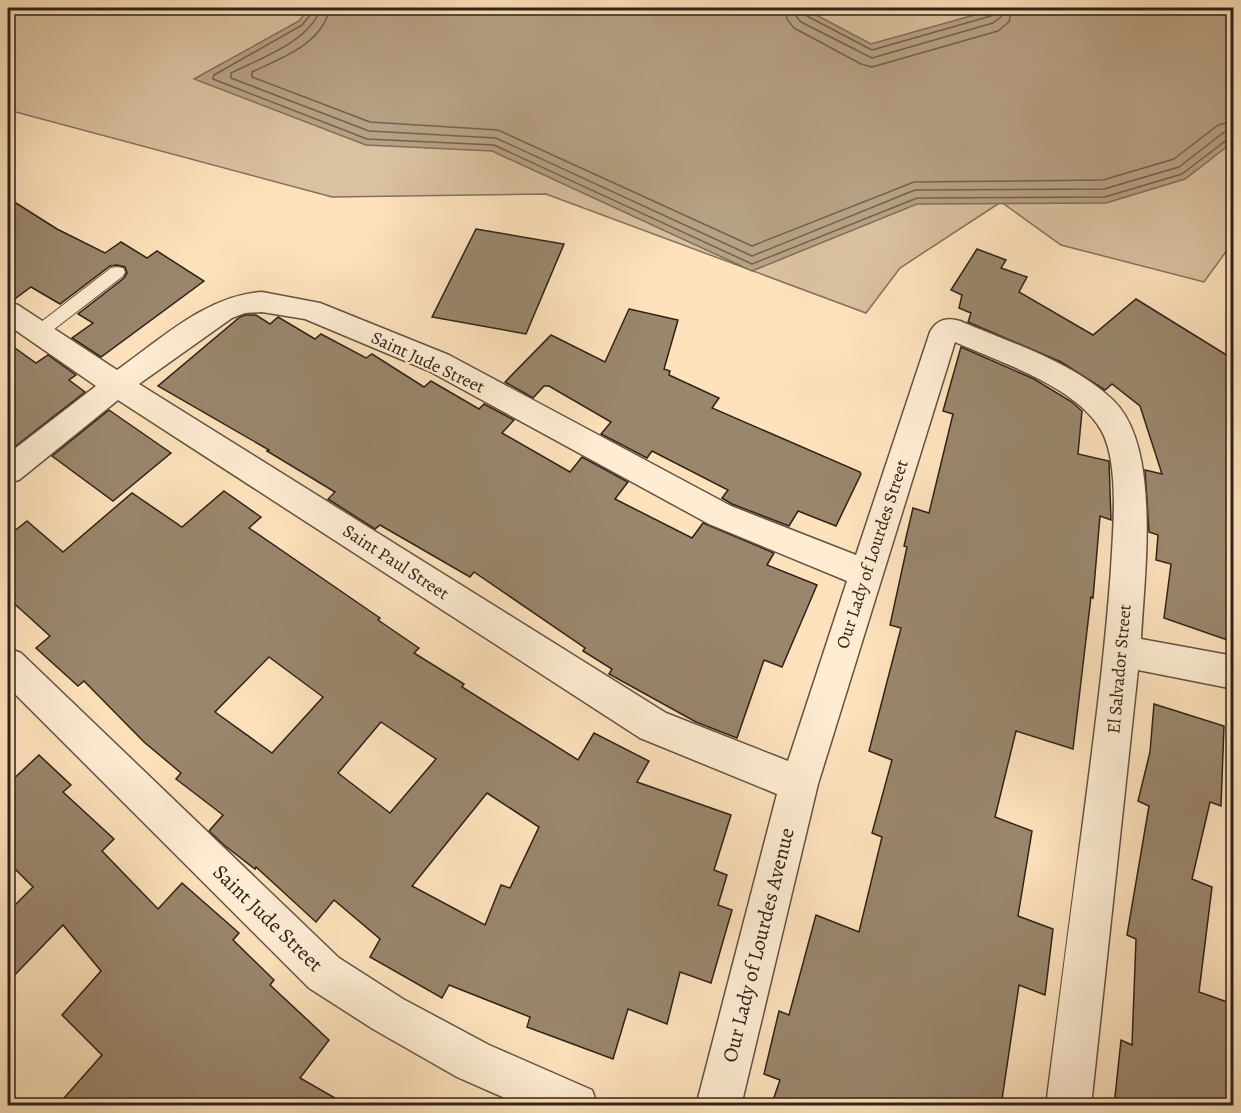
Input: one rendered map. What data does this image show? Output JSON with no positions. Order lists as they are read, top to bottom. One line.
{"streets":{"street":["Saint Jude Street","Our Lady of Lourdes Street","Saint Paul Street","El Salvador Street","Our Lady of Lourdes Avenue"]},"crossings":[["Saint Jude Street","Our Lady of Lourdes Street"],["Saint Jude Street","Saint Paul Street"],["Our Lady of Lourdes Street","Saint Paul Street"],["Our Lady of Lourdes Street","El Salvador Street"],["Our Lady of Lourdes Street","Our Lady of Lourdes Avenue"],["Saint Paul Street","Our Lady of Lourdes Avenue"]]}
